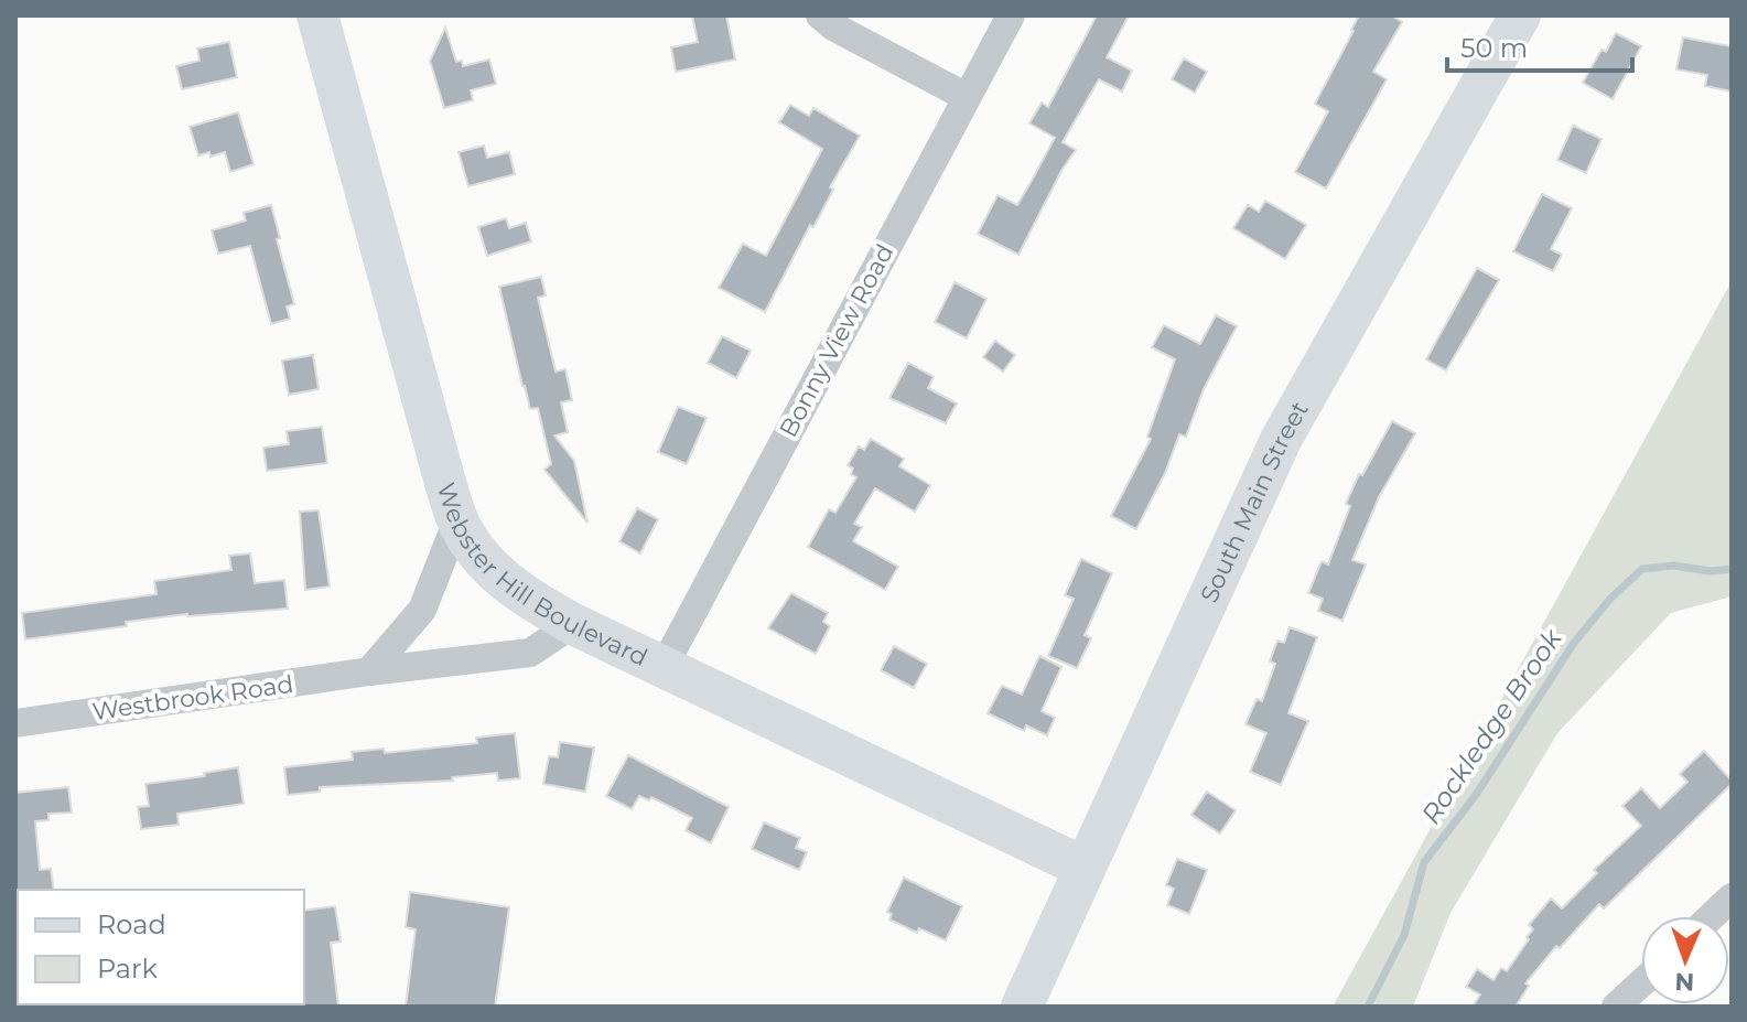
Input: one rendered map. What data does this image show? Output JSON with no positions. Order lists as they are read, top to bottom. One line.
{"streets":{"street":["Bonny View Road","South Main Street","Webster Hill Boulevard","Westbrook Road"]},"crossings":[["Bonny View Road","Webster Hill Boulevard"],["South Main Street","Webster Hill Boulevard"],["Webster Hill Boulevard","Westbrook Road"]],"water":["Rockledge Brook"],"legend":["Road","Park"],"scale_bar":"50 m","north":"bottom"}
